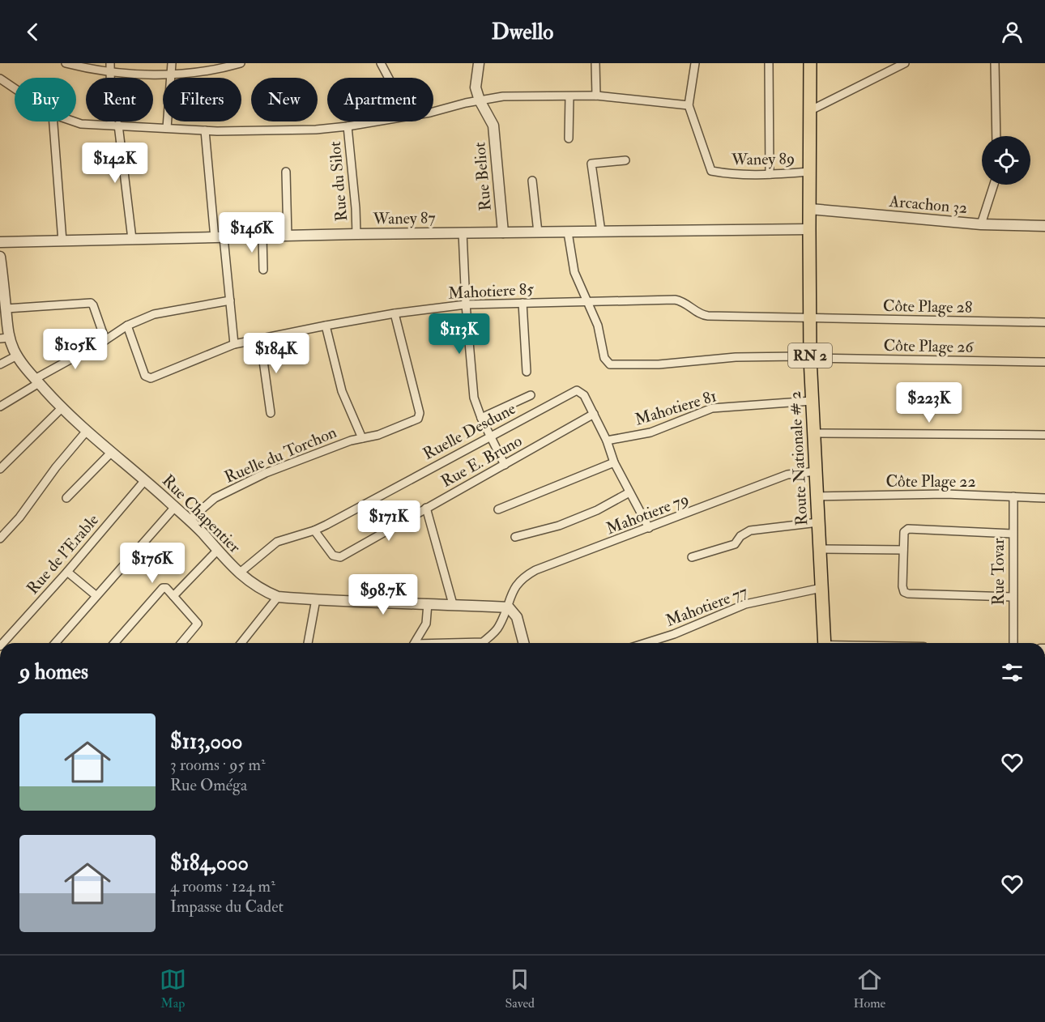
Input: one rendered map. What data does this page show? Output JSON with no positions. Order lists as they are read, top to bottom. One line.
{"streets":{"main road":["RN 2","Route Nationale # 2"],"street":["Waney 89","Rue Beliot","Rue du Silot","Arcachon 32","Waney 87","Mahotiere 85","Côte Plage 28","Côte Plage 26","Mahotiere 81","Ruelle Desdune","Ruelle du Torchon","Rue E. Bruno","Côte Plage 22","Rue Chapentier","Mahotiere 79","Rue de l'Erable","Rue Tovar","Mahotiere 77"]},"crossings":[["Waney 89","Route Nationale # 2"],["Rue Beliot","Waney 87"],["Rue du Silot","Waney 87"],["Arcachon 32","Route Nationale # 2"],["Waney 87","Route Nationale # 2"],["Mahotiere 85","Côte Plage 28"],["Mahotiere 85","Côte Plage 26"],["Mahotiere 85","Ruelle du Torchon"],["Mahotiere 85","Route Nationale # 2"],["Côte Plage 28","Route Nationale # 2"],["Côte Plage 26","Route Nationale # 2"],["Mahotiere 81","Ruelle Desdune"],["Mahotiere 81","Route Nationale # 2"],["Ruelle Desdune","Rue E. Bruno"],["Ruelle Desdune","Rue Chapentier"],["Ruelle Desdune","Mahotiere 79"],["Ruelle du Torchon","Rue Chapentier"],["Route Nationale # 2","Côte Plage 22"],["Route Nationale # 2","Mahotiere 79"],["Route Nationale # 2","Mahotiere 77"],["Côte Plage 22","Rue Tovar"],["Rue Chapentier","Mahotiere 79"],["Rue Chapentier","Rue de l'Erable"]],"page":{"header":"Dwello","chip":["Buy","Rent","Filters","New","Apartment"],"price":["$142K","$146K","$113K","$105K","$184K","$223K","$171K","$176K","$98.7K"],"heading":"9 homes","list":[{"name":"$113,000","note":"3 rooms · 95 m² · Rue Oméga"},{"name":"$184,000","note":"4 rooms · 124 m² · Impasse du Cadet"}],"tabs":["Map","Saved","Home"]}}
